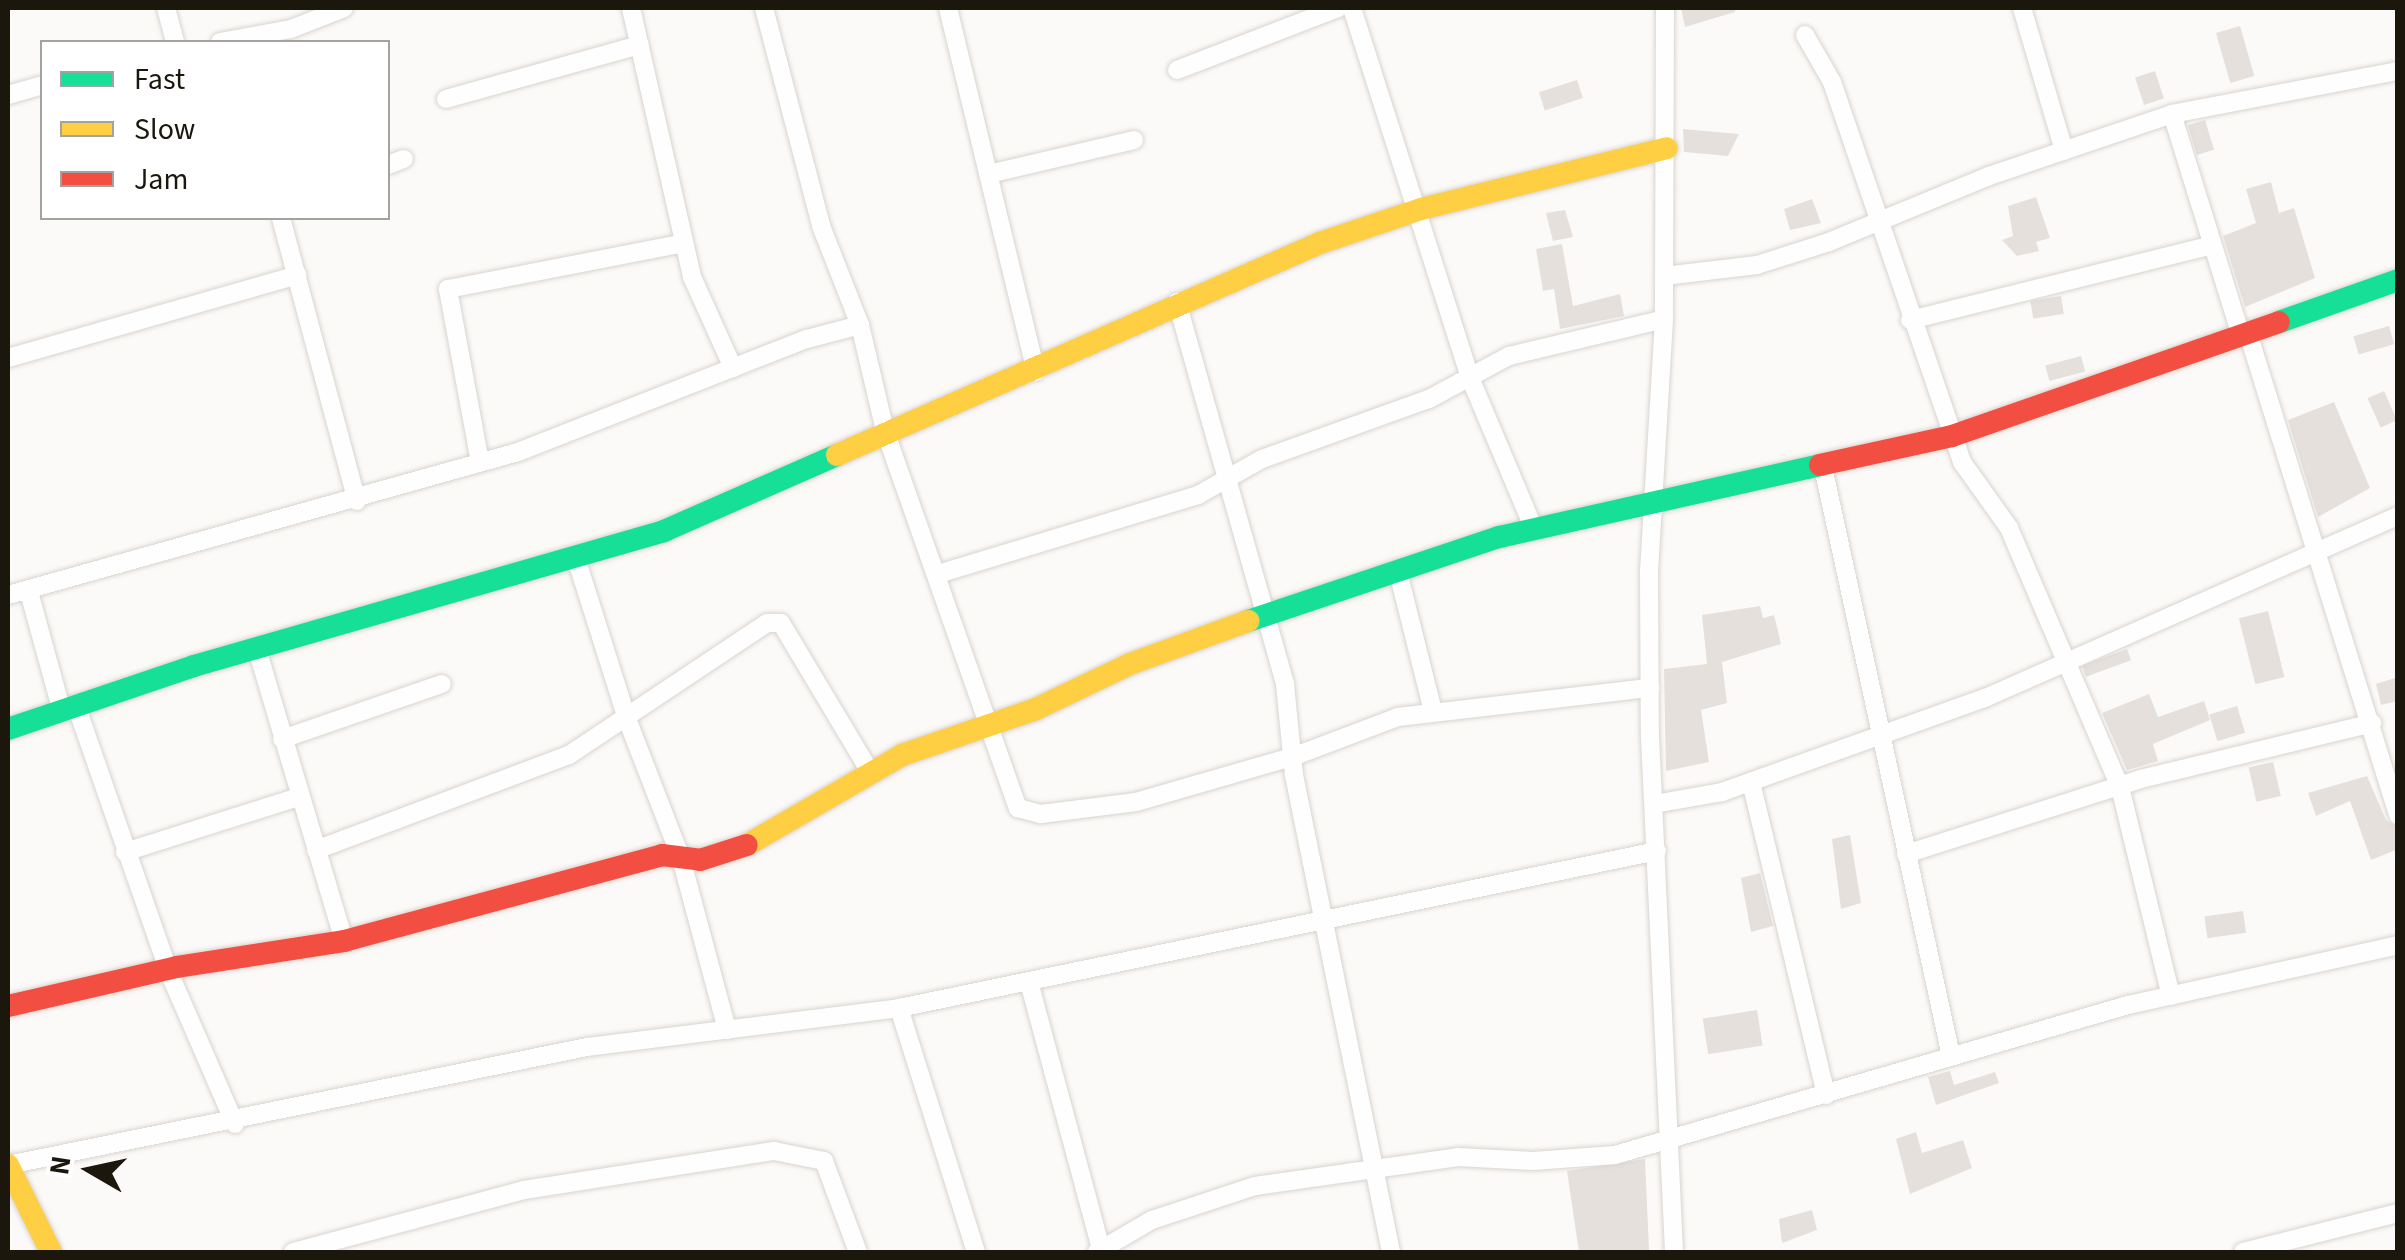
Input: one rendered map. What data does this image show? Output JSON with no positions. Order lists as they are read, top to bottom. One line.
{"legend":["Fast","Slow","Jam"],"north":"left"}
